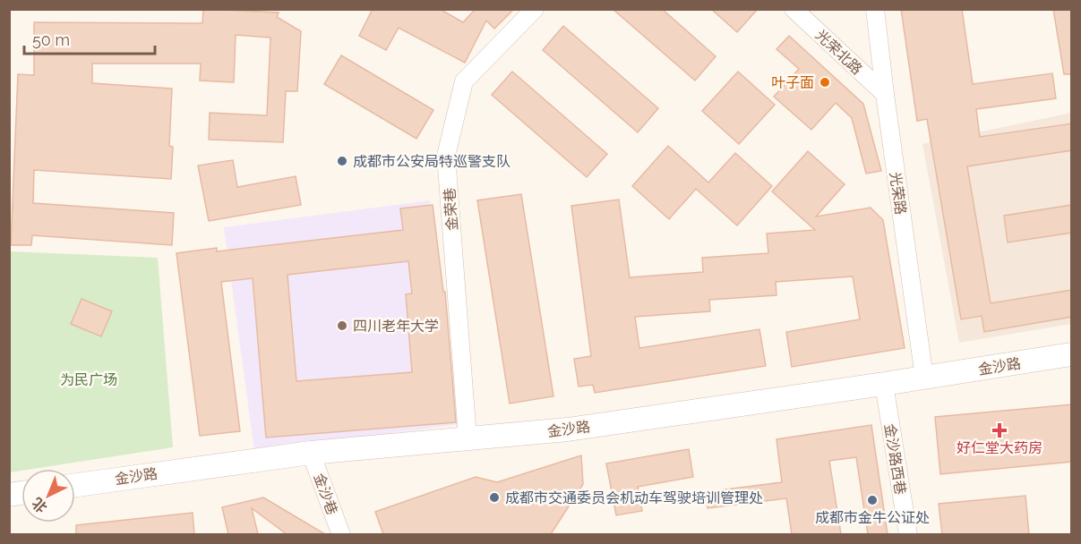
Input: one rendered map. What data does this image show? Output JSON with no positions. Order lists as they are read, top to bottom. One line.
{"streets":{"street":["光荣北路","光荣路","金荣巷","金沙路","金沙路西巷","金沙巷"]},"crossings":[["光荣北路","光荣路"],["光荣路","金沙路"],["金荣巷","金沙路"],["金沙路","金沙路西巷"],["金沙路","金沙巷"]],"parks":["为民广场"],"places":{"other":["叶子面","成都市公安局特巡警支队","四川老年大学","成都市交通委员会机动车驾驶培训管理处","成都市金牛公证处"],"health":["好仁堂大药房"]},"scale_bar":"50 m","north":"bottom left"}
